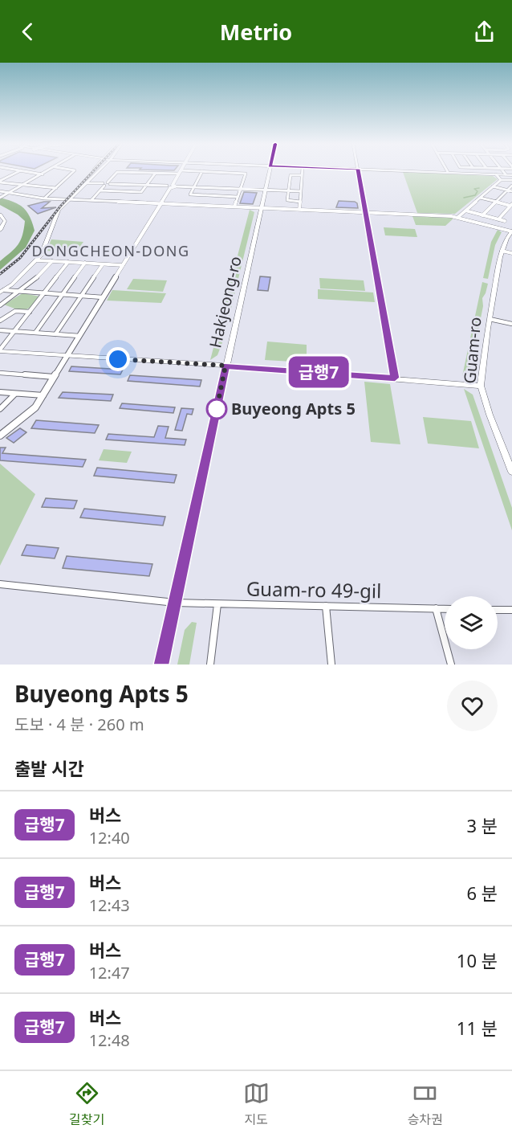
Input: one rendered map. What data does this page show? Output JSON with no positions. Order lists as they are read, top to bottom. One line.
{"streets":{"main road":["Hakjeong-ro","Guam-ro"],"street":["Guam-ro 49-gil"]},"crossings":[["Hakjeong-ro","Guam-ro 49-gil"]],"districts":["DONGCHEON-DONG"],"places":["Buyeong Apts 5"],"lines":["bus line 급행7"],"page":{"header":"Metrio","on_map":"급행7","heading":[["Buyeong Apts 5","도보 · 4 분 · 260 m"],"출발 시간"],"list":[{"mark":"급행7","name":"버스","note":"12:40","value":"3 분"},{"mark":"급행7","name":"버스","note":"12:43","value":"6 분"},{"mark":"급행7","name":"버스","note":"12:47","value":"10 분"},{"mark":"급행7","name":"버스","note":"12:48","value":"11 분"}],"tabs":["길찾기","지도","승차권"]}}
